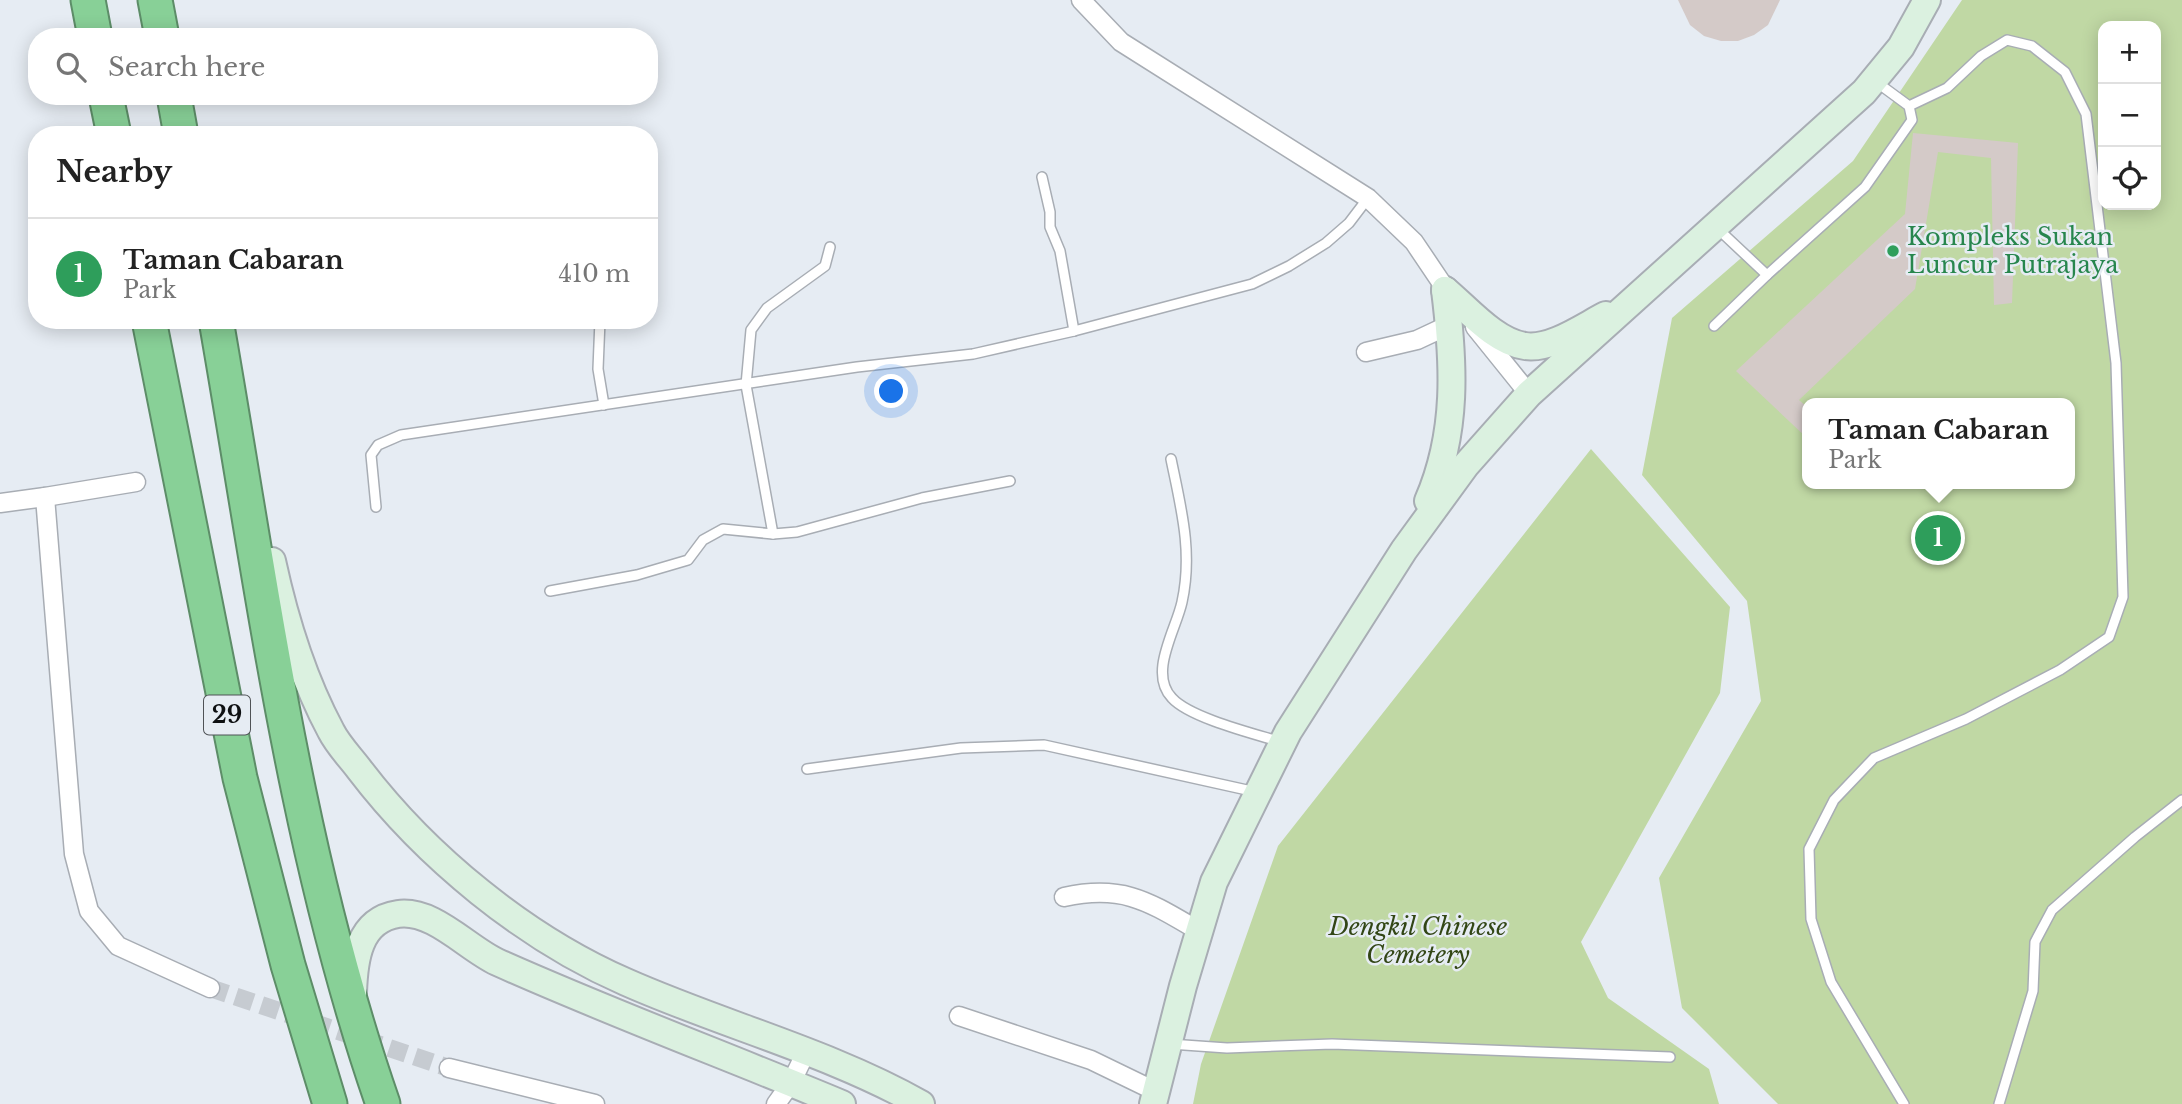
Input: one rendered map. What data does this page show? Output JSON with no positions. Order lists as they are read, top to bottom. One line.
{"streets":{"highway":["29"]},"parks":["Dengkil Chinese Cemetery"],"places":["Kompleks Sukan Luncur Putrajaya"],"page":{"map_buttons":["+","−"],"search":"Search here","heading":"Nearby","list":[{"mark":"1","name":"Taman Cabaran","note":"Park","value":"410 m"}],"popup":["Taman Cabaran","Park"],"pins":"1"}}
